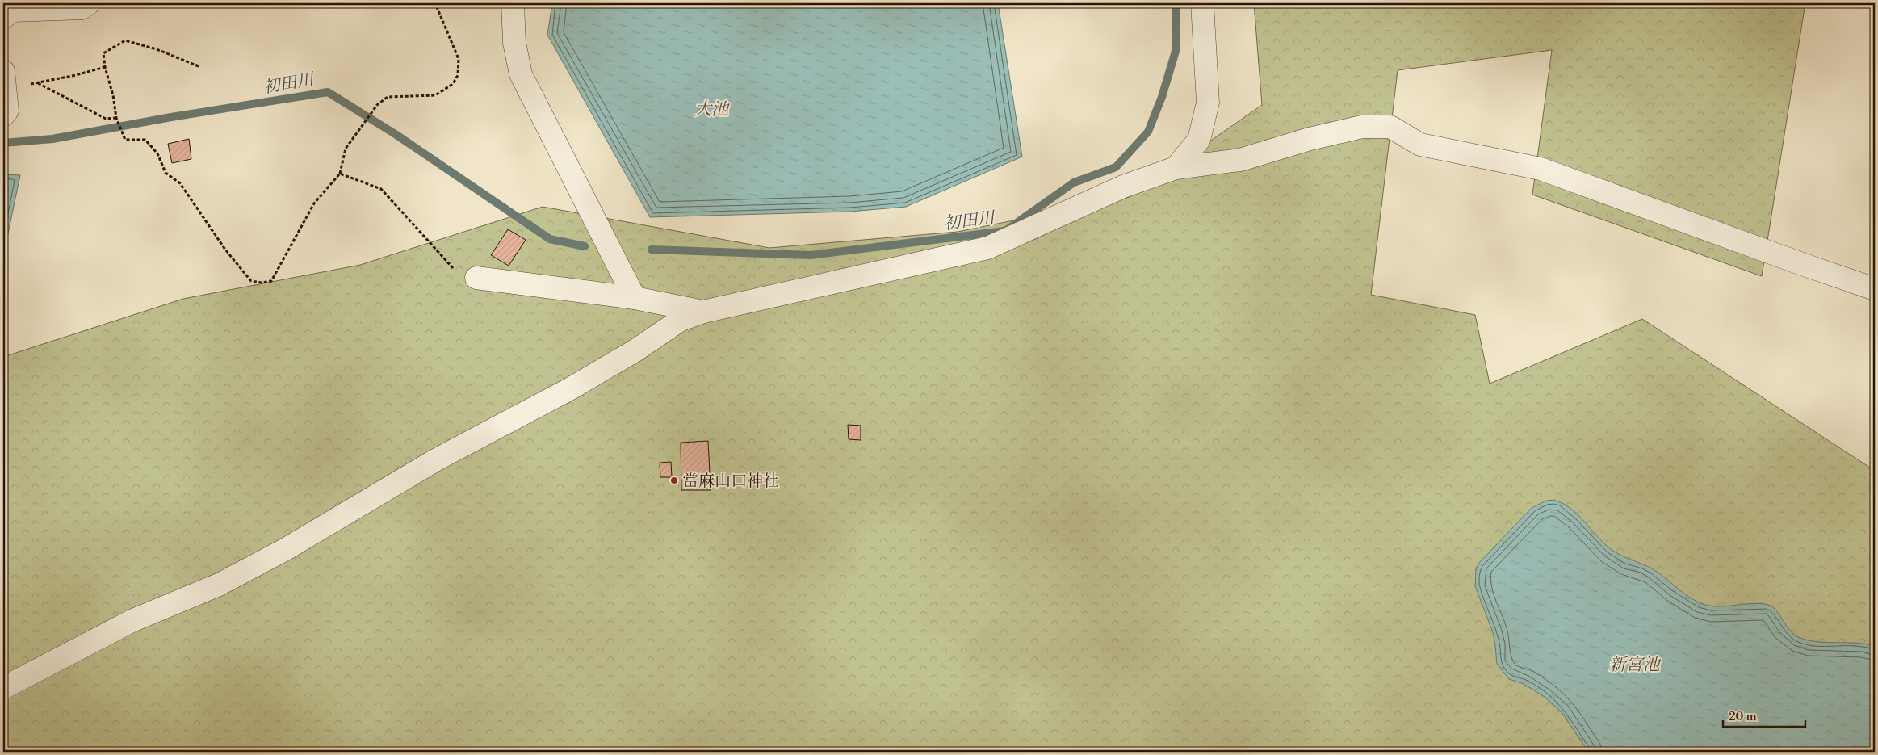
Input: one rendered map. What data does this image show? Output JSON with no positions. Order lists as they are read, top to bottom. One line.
{"water":["初田川","大池","新宮池"],"places":["當麻山口神社"],"scale_bar":"20 m"}
